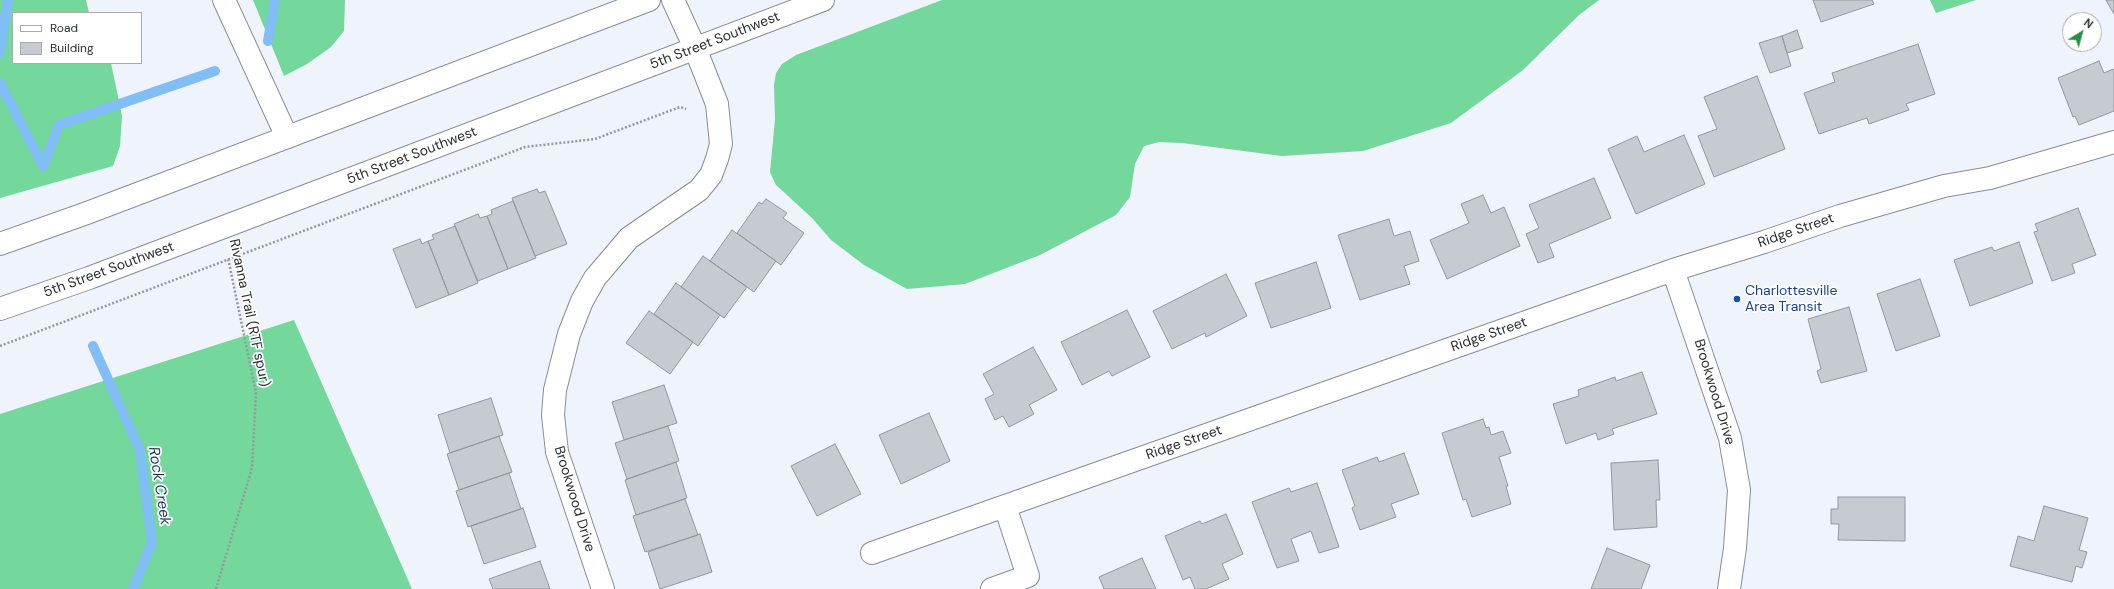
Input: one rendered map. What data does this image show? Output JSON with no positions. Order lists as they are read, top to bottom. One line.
{"streets":{"street":["5th Street Southwest","Ridge Street","Brookwood Drive"],"path":["Rivanna Trail (RTF spur)"]},"crossings":[["5th Street Southwest","Rivanna Trail (RTF spur)"],["5th Street Southwest","Brookwood Drive"],["Ridge Street","Brookwood Drive"]],"water":["Rock Creek"],"places":["Charlottesville Area Transit"],"legend":["Road","Building"],"north":"top right"}
